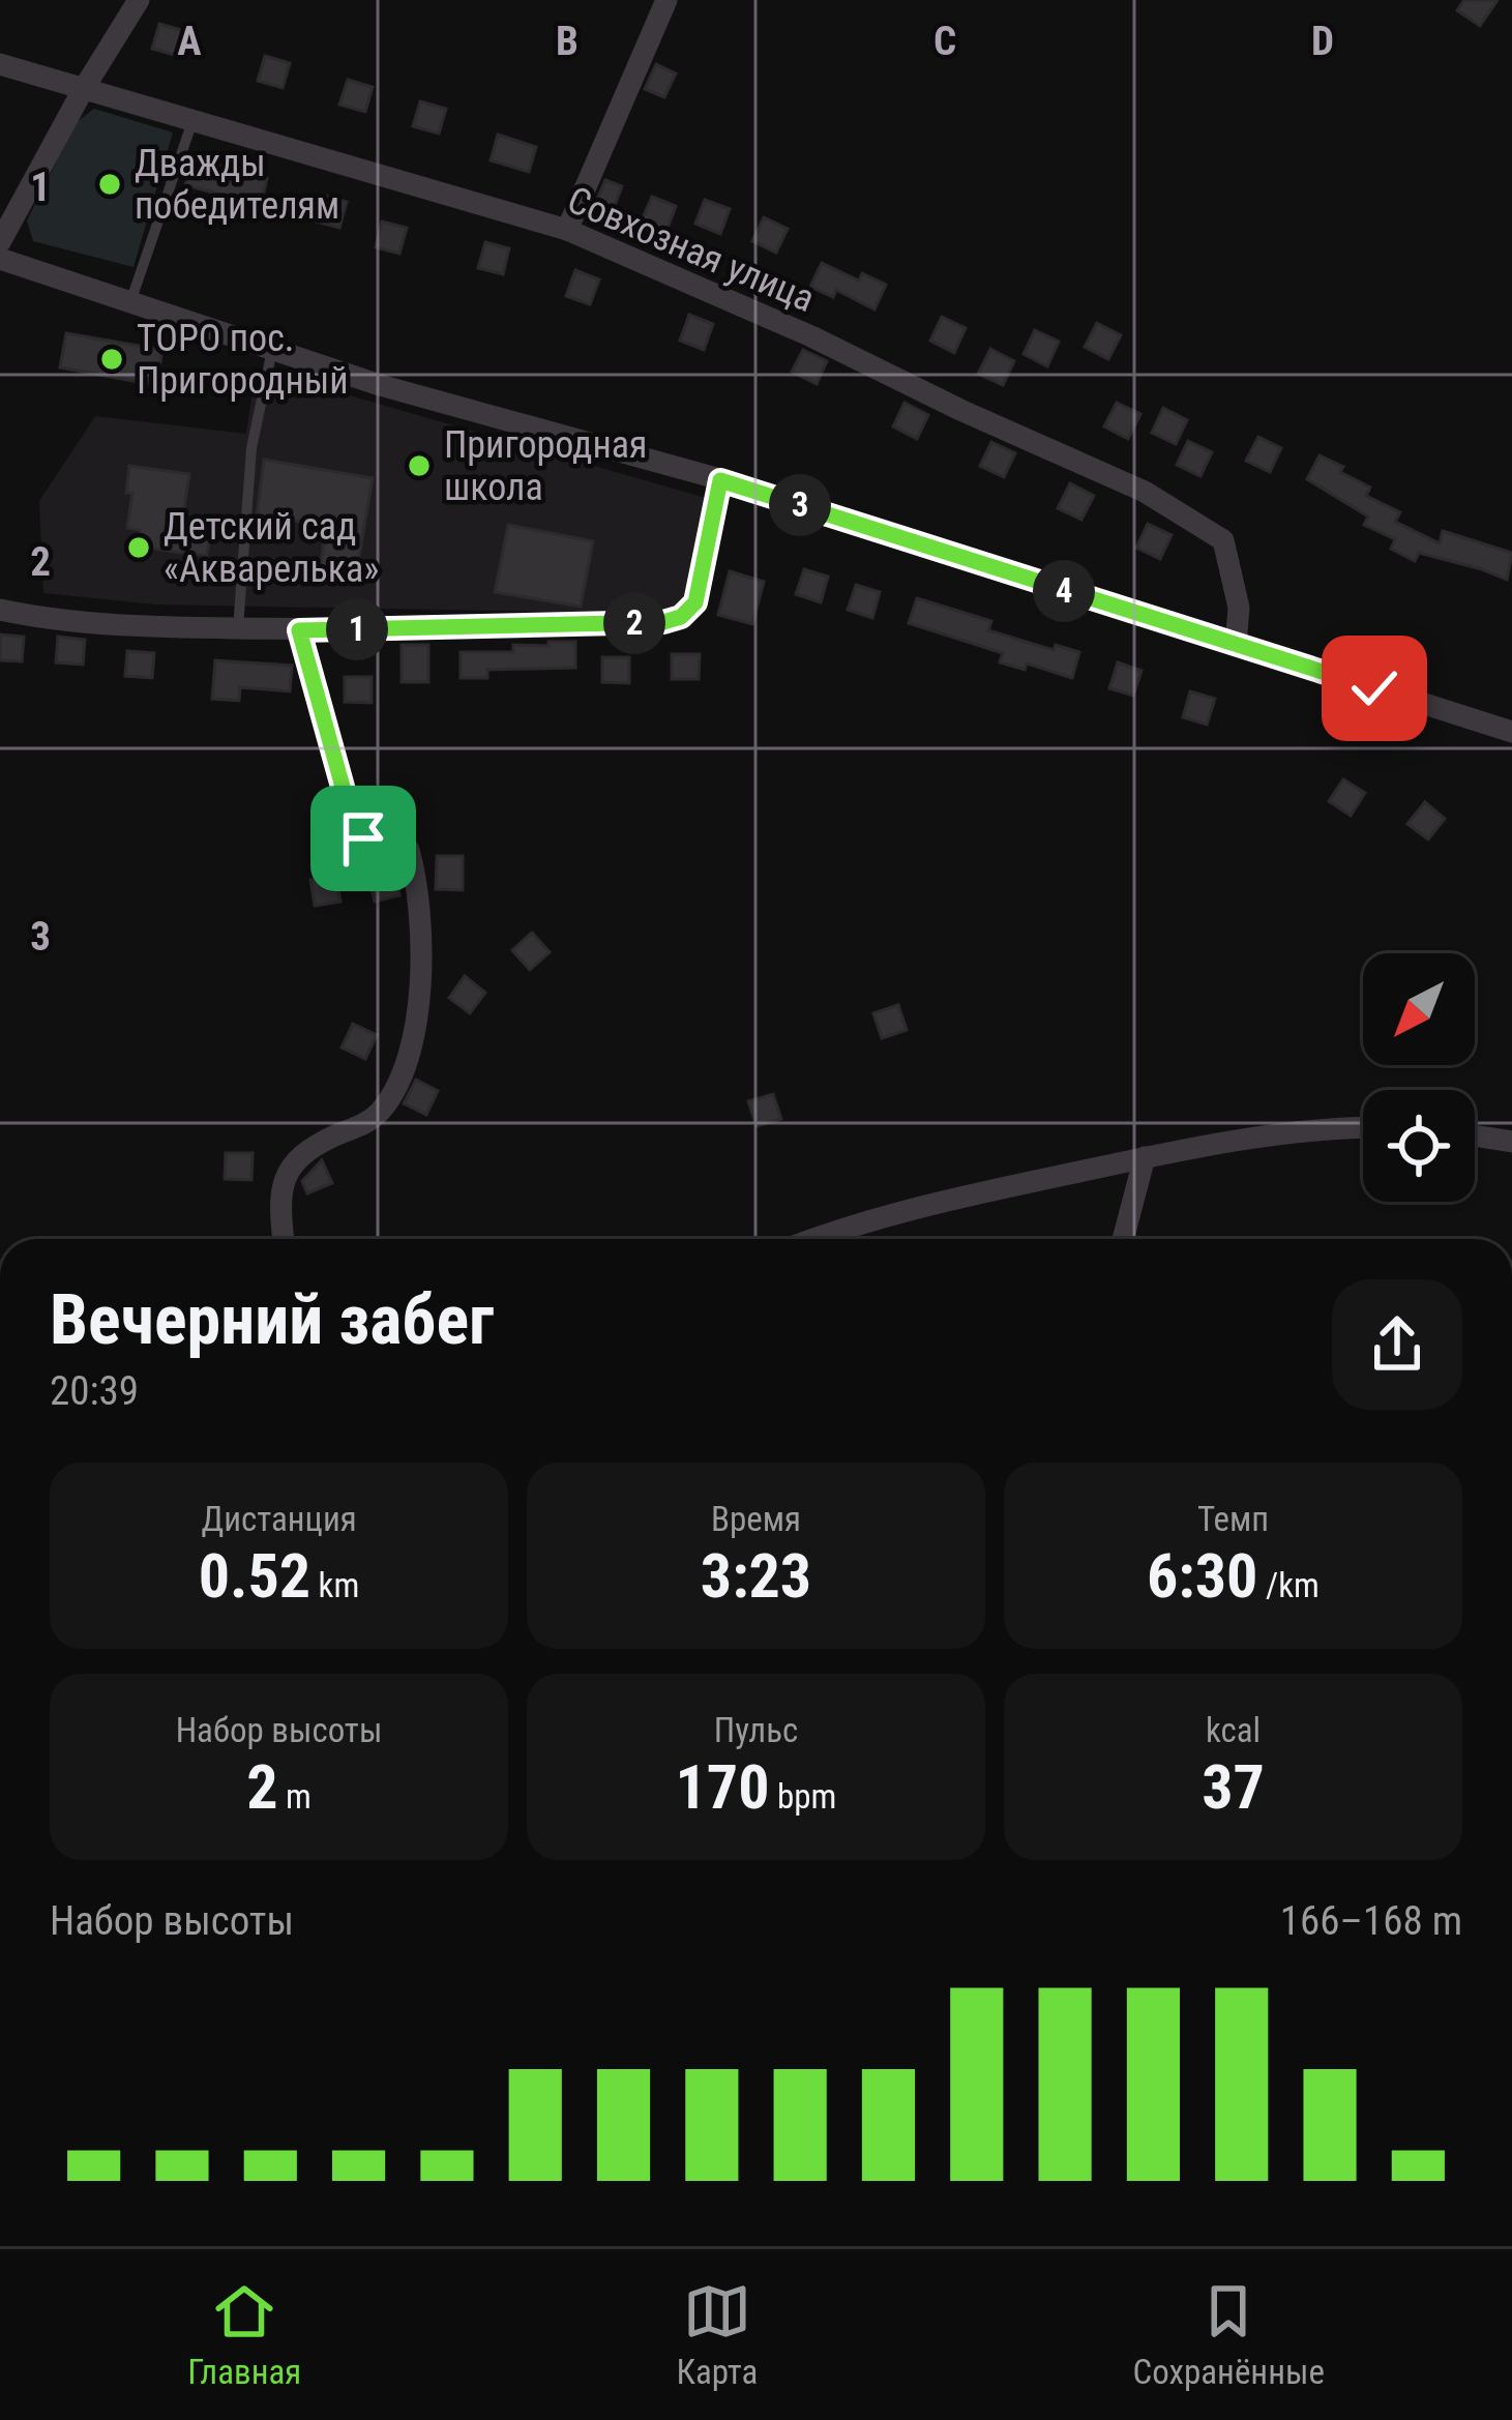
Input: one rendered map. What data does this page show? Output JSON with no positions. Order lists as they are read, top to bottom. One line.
{"streets":{"street":["Совхозная улица"]},"places":["Дважды победителям","ТОРО пос. Пригородный","Пригородная школа","Детский сад «Акварелька»"],"north":"bottom left","page":{"pins":["3","4","2","1"],"heading":["Вечерний забег","20:39"],"stats":[["Дистанция","0.52 km"],["Время","3:23"],["Темп","6:30 /km"],["Набор высоты","2 m"],["Пульс","170 bpm"],["kcal","37"]],"chart":["Набор высоты","166–168 m"],"tabs":["Главная","Карта","Сохранённые"]},"grid":{"columns":["A","B","C","D"],"rows":["1","2","3"]}}
